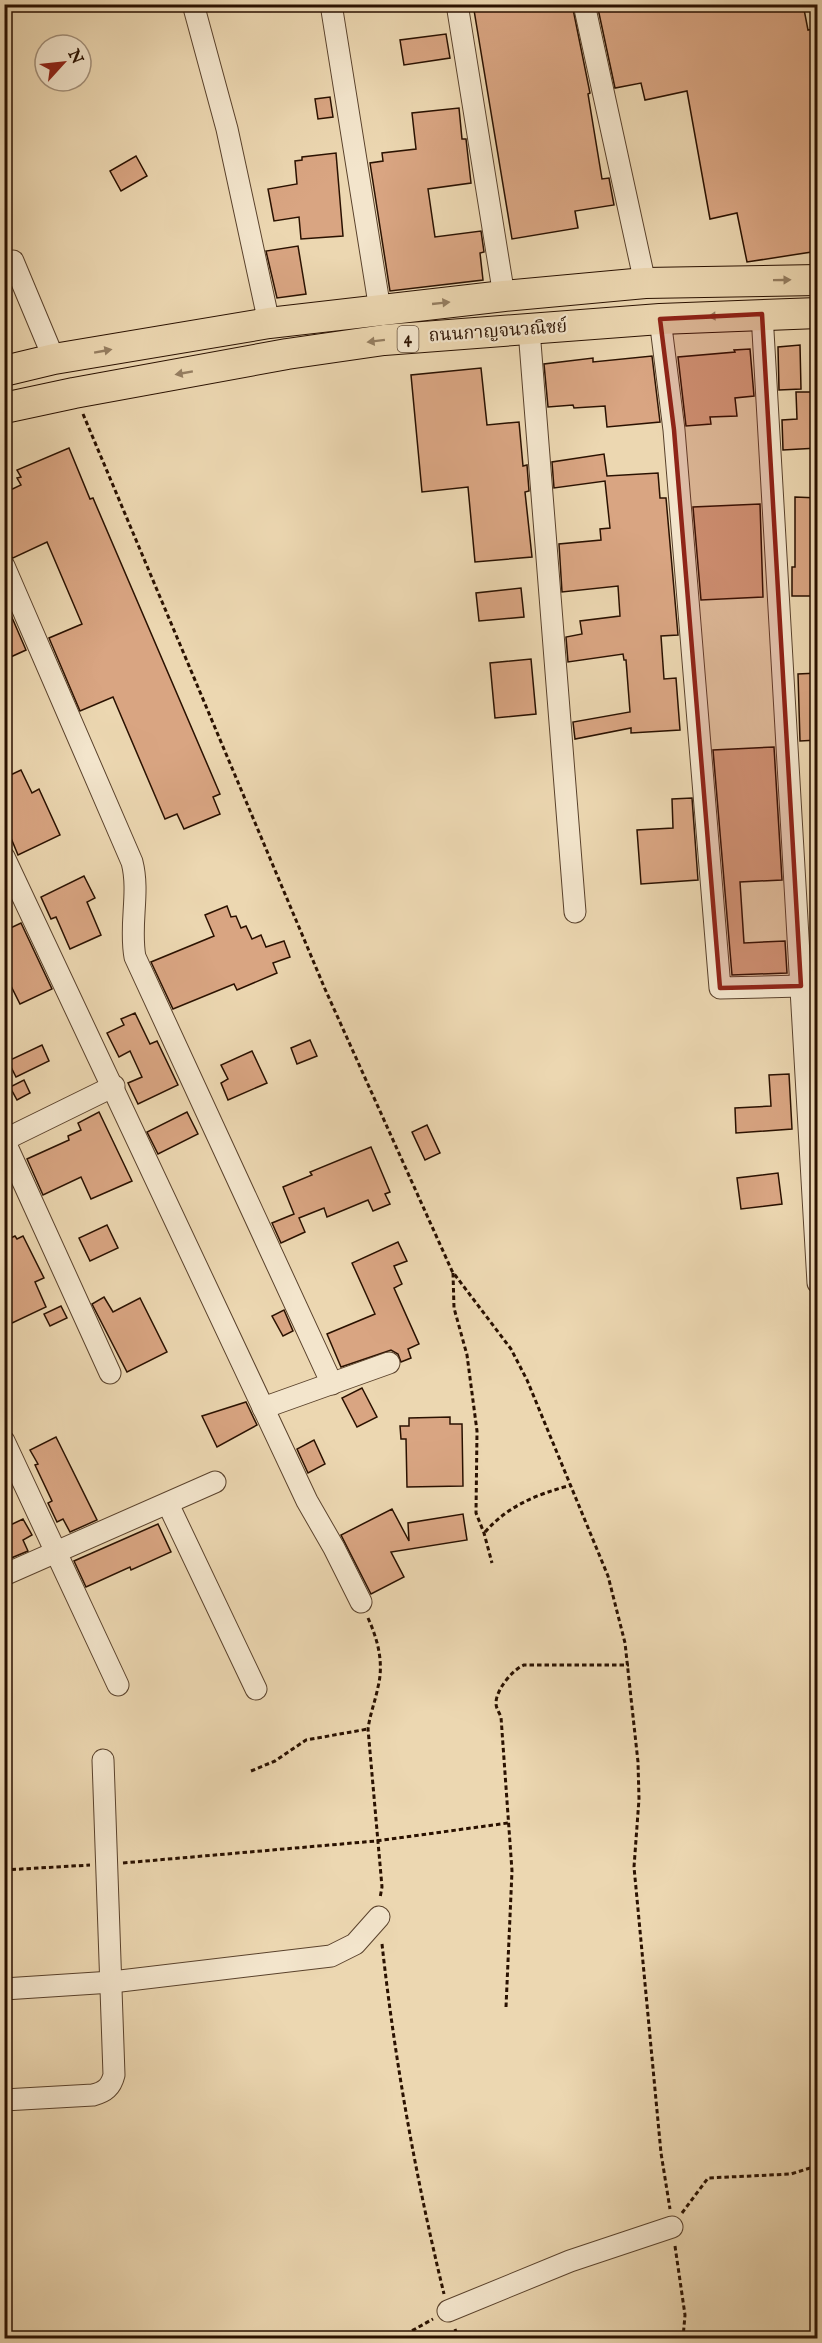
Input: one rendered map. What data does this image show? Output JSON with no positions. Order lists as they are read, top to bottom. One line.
{"streets":{"highway":["ถนนกาญจนวณิชย์","4"]},"north":"top right"}
